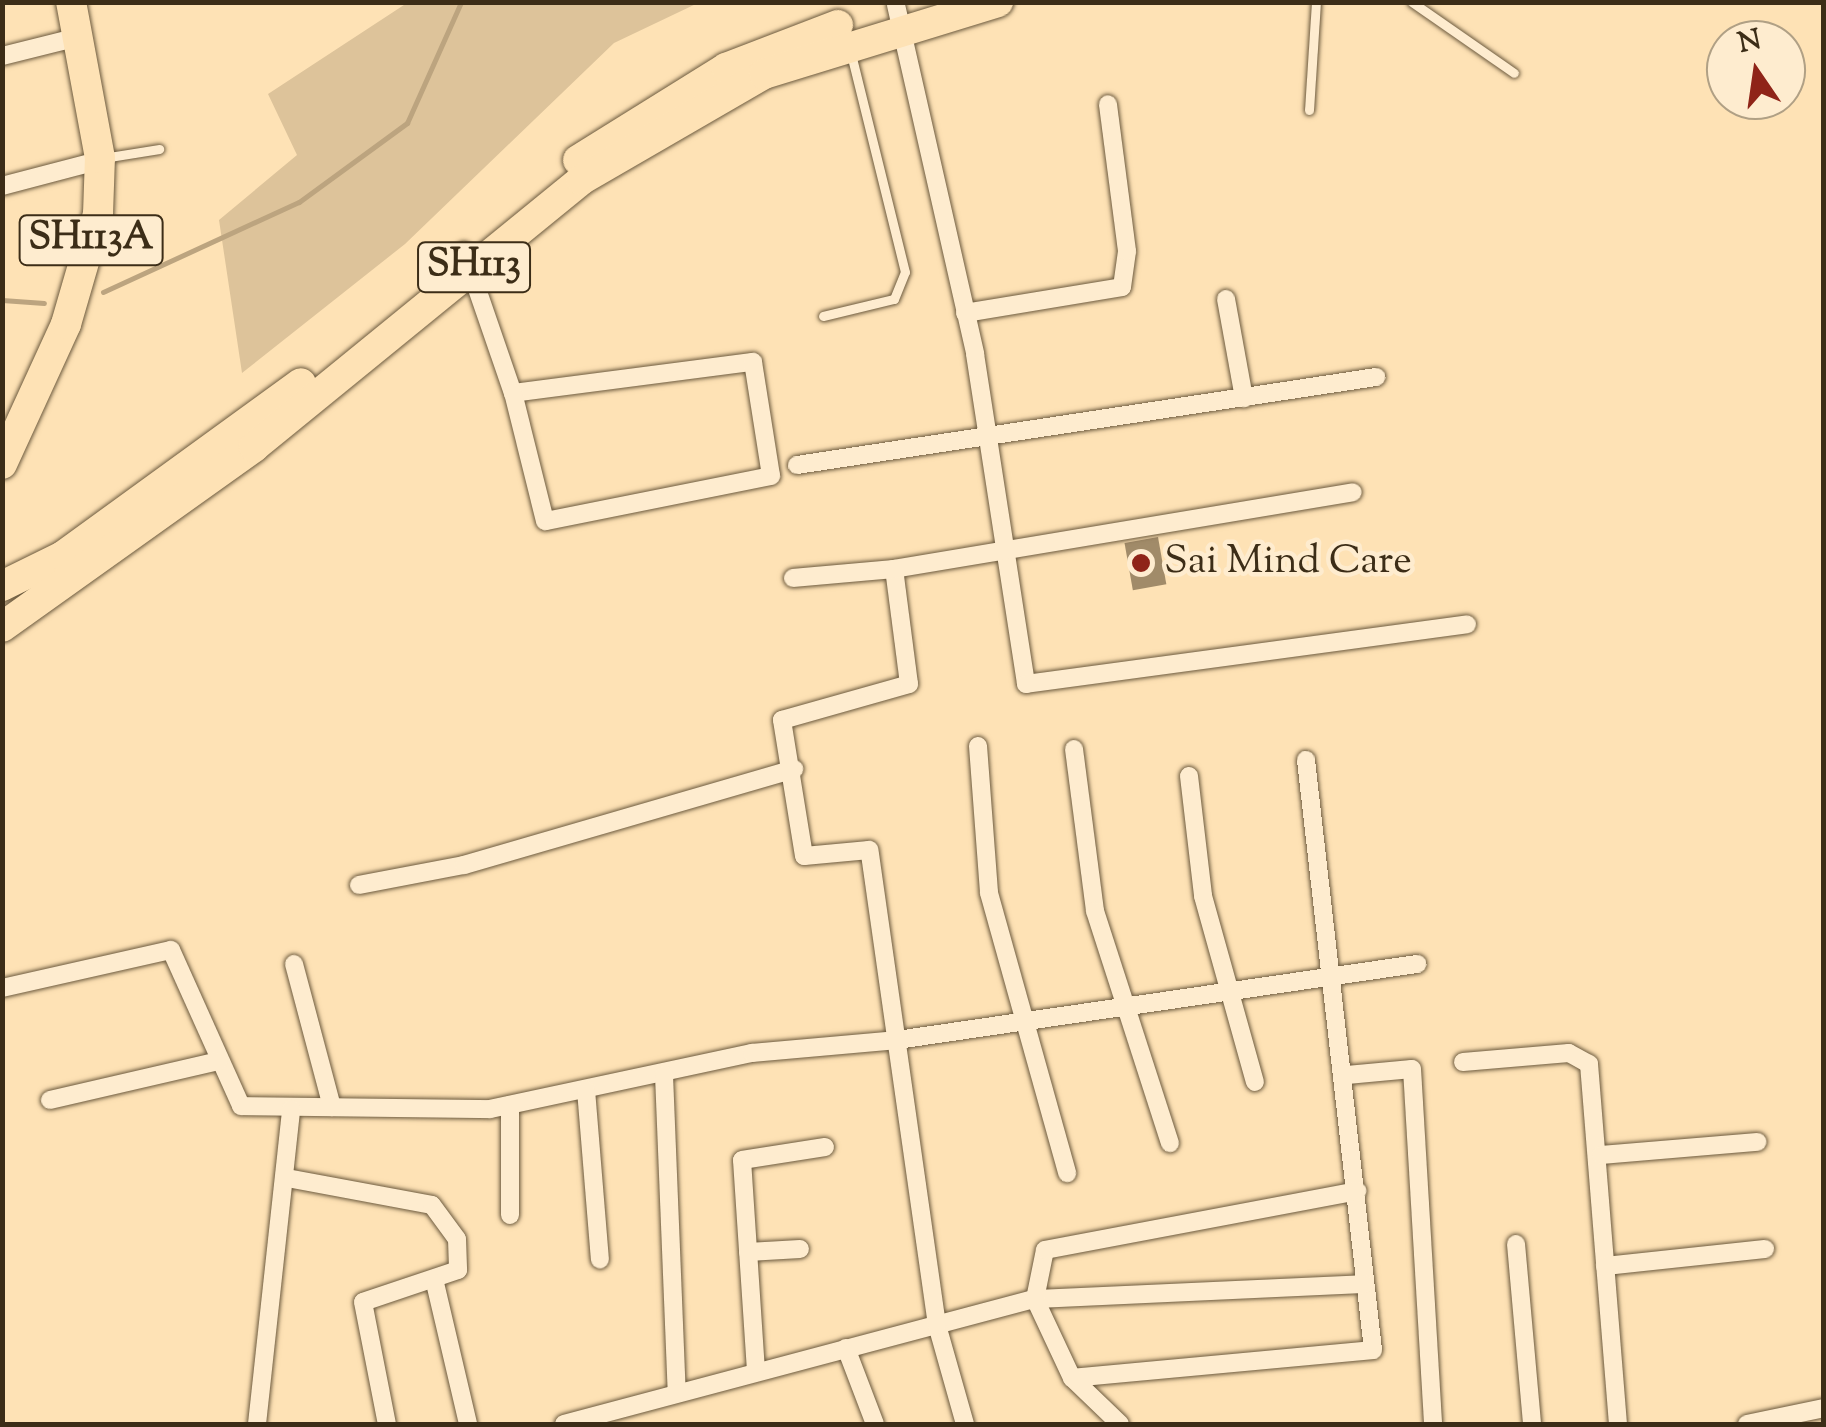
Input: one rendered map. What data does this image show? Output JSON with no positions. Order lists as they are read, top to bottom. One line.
{"streets":{"main road":["SH113A","SH113"]},"places":["Sai Mind Care"],"north":"top"}
